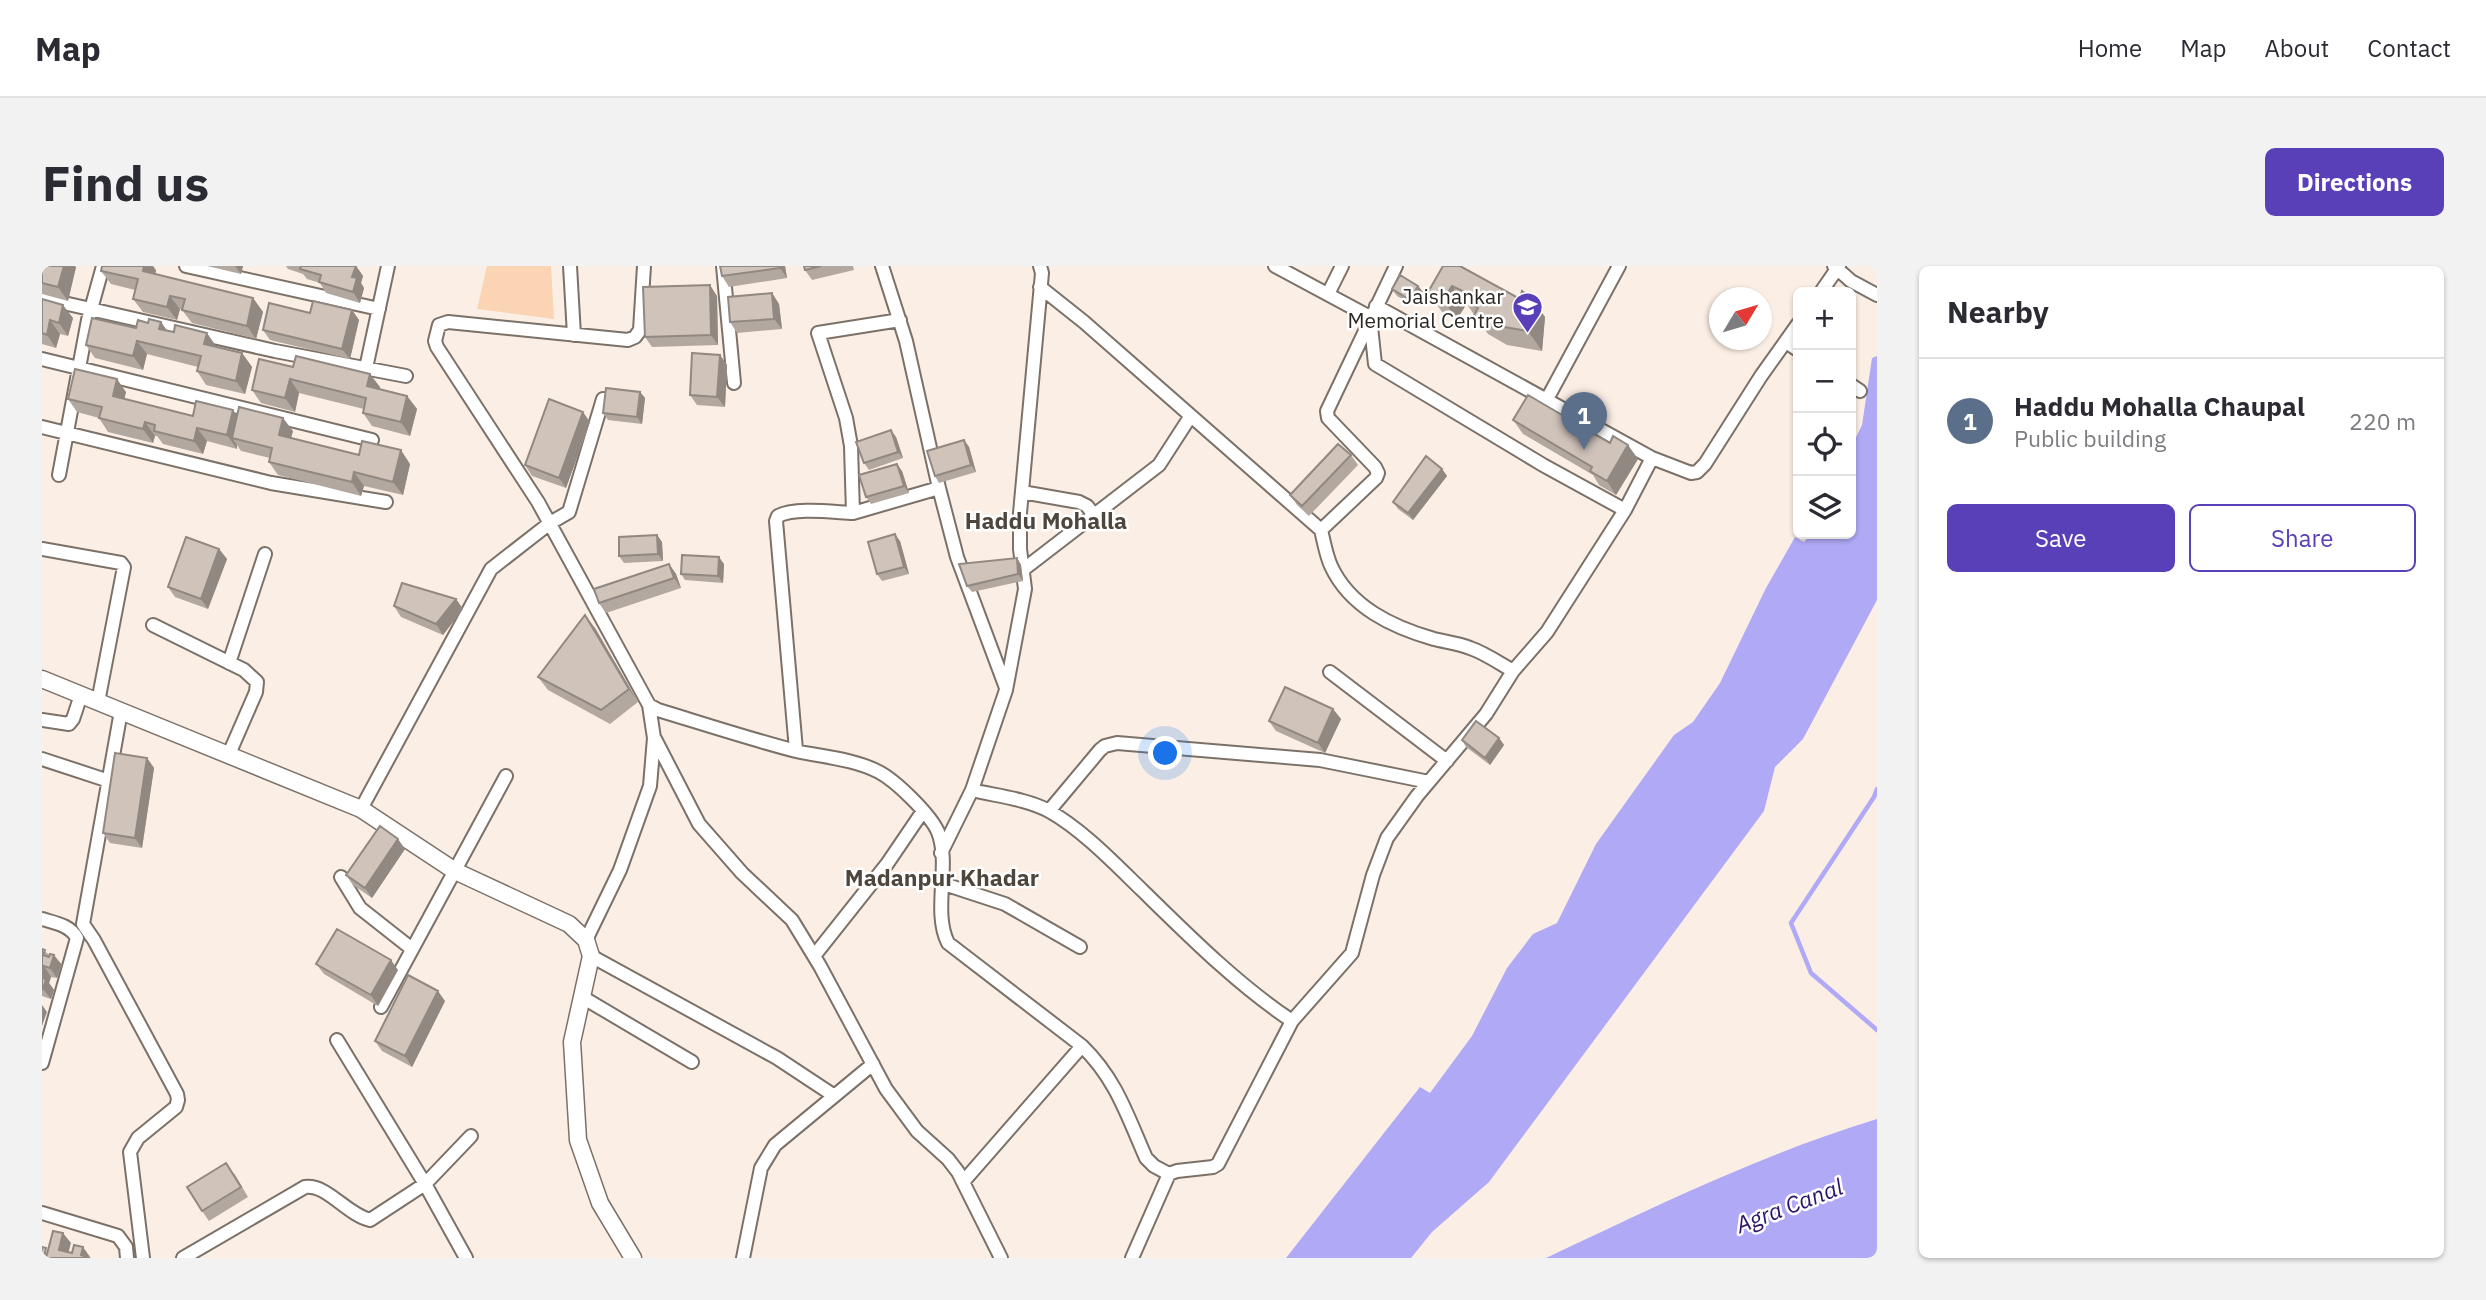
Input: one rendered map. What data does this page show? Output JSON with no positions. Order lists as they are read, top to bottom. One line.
{"districts":["Haddu Mohalla","Madanpur Khadar"],"water":["Agra Canal"],"places":{"school or university":["Jaishankar Memorial Centre"]},"north":"top right","page":{"header":"Map","nav":["Home","Map","About","Contact"],"buttons":["Directions",["Save","Share"]],"title":"Find us","heading":"Nearby","map_buttons":["+","−"],"list":[{"mark":"1","name":"Haddu Mohalla Chaupal","note":"Public building","value":"220 m"}],"pins":"1"}}
